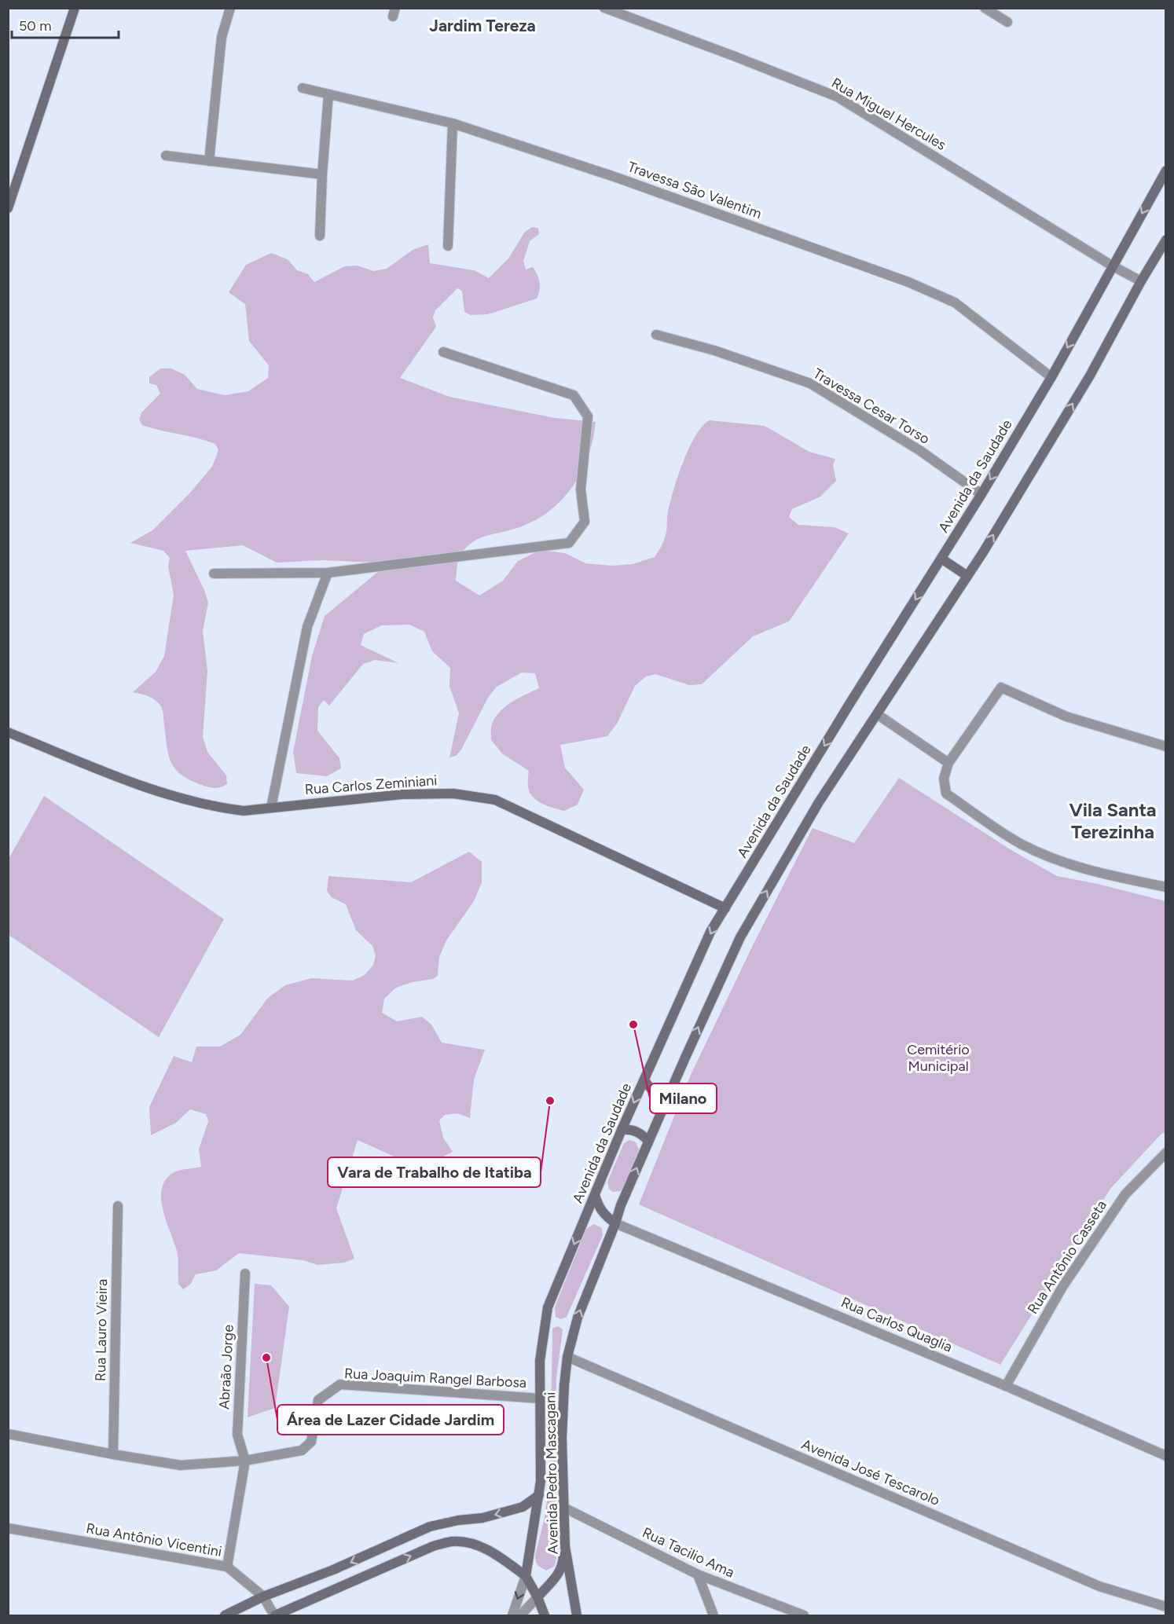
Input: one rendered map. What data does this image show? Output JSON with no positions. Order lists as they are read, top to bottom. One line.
{"streets":{"main road":["Avenida da Saudade","Rua Carlos Zeminiani","Avenida Pedro Mascagani"],"street":["Rua Miguel Hercules","Travessa São Valentim","Travessa Cesar Torso","Rua Antônio Casseta","Rua Carlos Quaglia","Rua Lauro Vieira","Abraão Jorge","Rua Joaquim Rangel Barbosa","Avenida José Tescarolo","Rua Antônio Vicentini","Rua Tacilio Ama"]},"crossings":[["Rua Miguel Hercules","Avenida da Saudade"],["Travessa São Valentim","Avenida da Saudade"],["Travessa Cesar Torso","Avenida da Saudade"],["Avenida da Saudade","Rua Carlos Zeminiani"],["Avenida da Saudade","Rua Joaquim Rangel Barbosa"],["Rua Antônio Casseta","Rua Carlos Quaglia"],["Rua Lauro Vieira","Rua Joaquim Rangel Barbosa"],["Abraão Jorge","Rua Joaquim Rangel Barbosa"],["Avenida José Tescarolo","Avenida Pedro Mascagani"],["Avenida Pedro Mascagani","Rua Tacilio Ama"]],"districts":["Jardim Tereza","Vila Santa Terezinha"],"parks":["Cemitério Municipal"],"places":["Milano","Vara de Trabalho de Itatiba","Área de Lazer Cidade Jardim"],"scale_bar":"50 m"}
